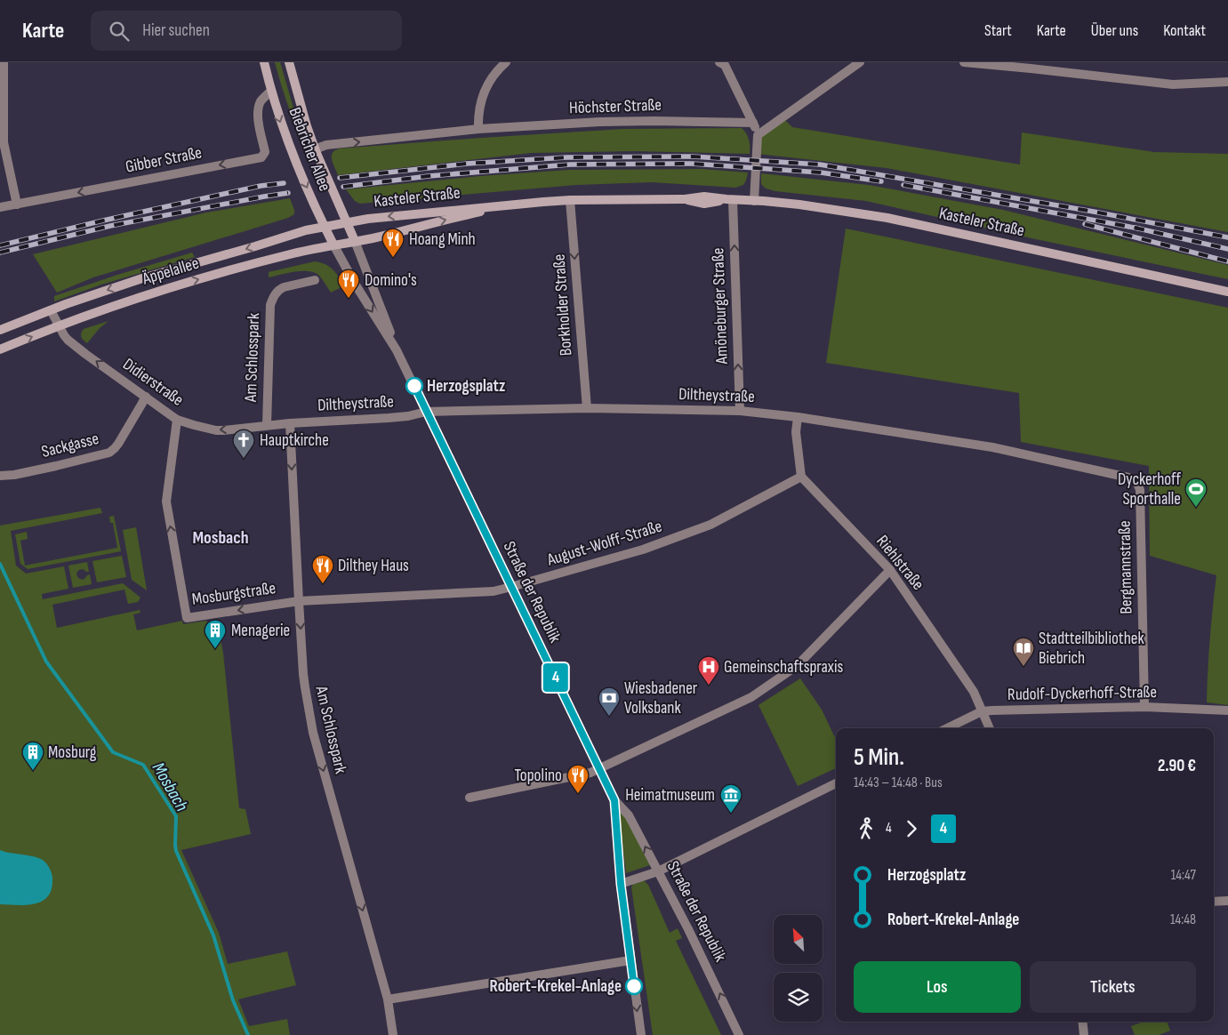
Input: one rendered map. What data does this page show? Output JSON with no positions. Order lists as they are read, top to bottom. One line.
{"streets":{"main road":["Biebricher Allee","Kasteler Straße","Äppelallee"],"street":["Höchster Straße","Gibber Straße","Borkholder Straße","Amöneburger Straße","Am Schlosspark","Didierstraße","Diltheystraße","Sackgasse","August-Wolff-Straße","Riehlstraße","Bergmannstraße","Straße der Republik","Mosburgstraße","Rudolf-Dyckerhoff-Straße"]},"crossings":[["Höchster Straße","Biebricher Allee"],["Biebricher Allee","Gibber Straße"],["Biebricher Allee","Kasteler Straße"],["Biebricher Allee","Äppelallee"],["Biebricher Allee","Straße der Republik"],["Kasteler Straße","Äppelallee"],["Kasteler Straße","Borkholder Straße"],["Kasteler Straße","Amöneburger Straße"],["Kasteler Straße","Straße der Republik"],["Äppelallee","Didierstraße"],["Äppelallee","Straße der Republik"],["Borkholder Straße","Diltheystraße"],["Amöneburger Straße","Diltheystraße"],["Am Schlosspark","Didierstraße"],["Am Schlosspark","Diltheystraße"],["Am Schlosspark","August-Wolff-Straße"],["Am Schlosspark","Mosburgstraße"],["Didierstraße","Diltheystraße"],["Didierstraße","Sackgasse"],["Didierstraße","Mosburgstraße"],["Diltheystraße","Bergmannstraße"],["Diltheystraße","Straße der Republik"],["August-Wolff-Straße","Riehlstraße"],["August-Wolff-Straße","Straße der Republik"],["August-Wolff-Straße","Mosburgstraße"],["Riehlstraße","Rudolf-Dyckerhoff-Straße"],["Bergmannstraße","Rudolf-Dyckerhoff-Straße"]],"one_way":["Höchster Straße","Gibber Straße","Borkholder Straße","Amöneburger Straße","Am Schlosspark","Didierstraße"],"districts":["Mosbach"],"water":["Mosbach"],"places":{"restaurant":["Hoang Minh","Domino's","Dilthey Haus","Topolino"],"other":["Herzogsplatz","Robert-Krekel-Anlage"],"church":["Hauptkirche"],"sports":["Dyckerhoff Sporthalle"],"building":["Menagerie","Mosburg"],"library":["Stadtteilbibliothek Biebrich"],"hospital":["Gemeinschaftspraxis"],"bank":["Wiesbadener Volksbank"],"museum":["Heimatmuseum"]},"lines":["bus line 4"],"north":"top left","page":{"header":"Karte","search":"Hier suchen","nav":["Start","Karte","Über uns","Kontakt"],"on_map":"4","heading":["5 Min.","14:43 – 14:48 · Bus","2.90 €"],"legs":["4","4"],"list":[{"name":"Herzogsplatz","value":"14:47"},{"name":"Robert-Krekel-Anlage","value":"14:48"}],"buttons":["Los","Tickets"]}}
